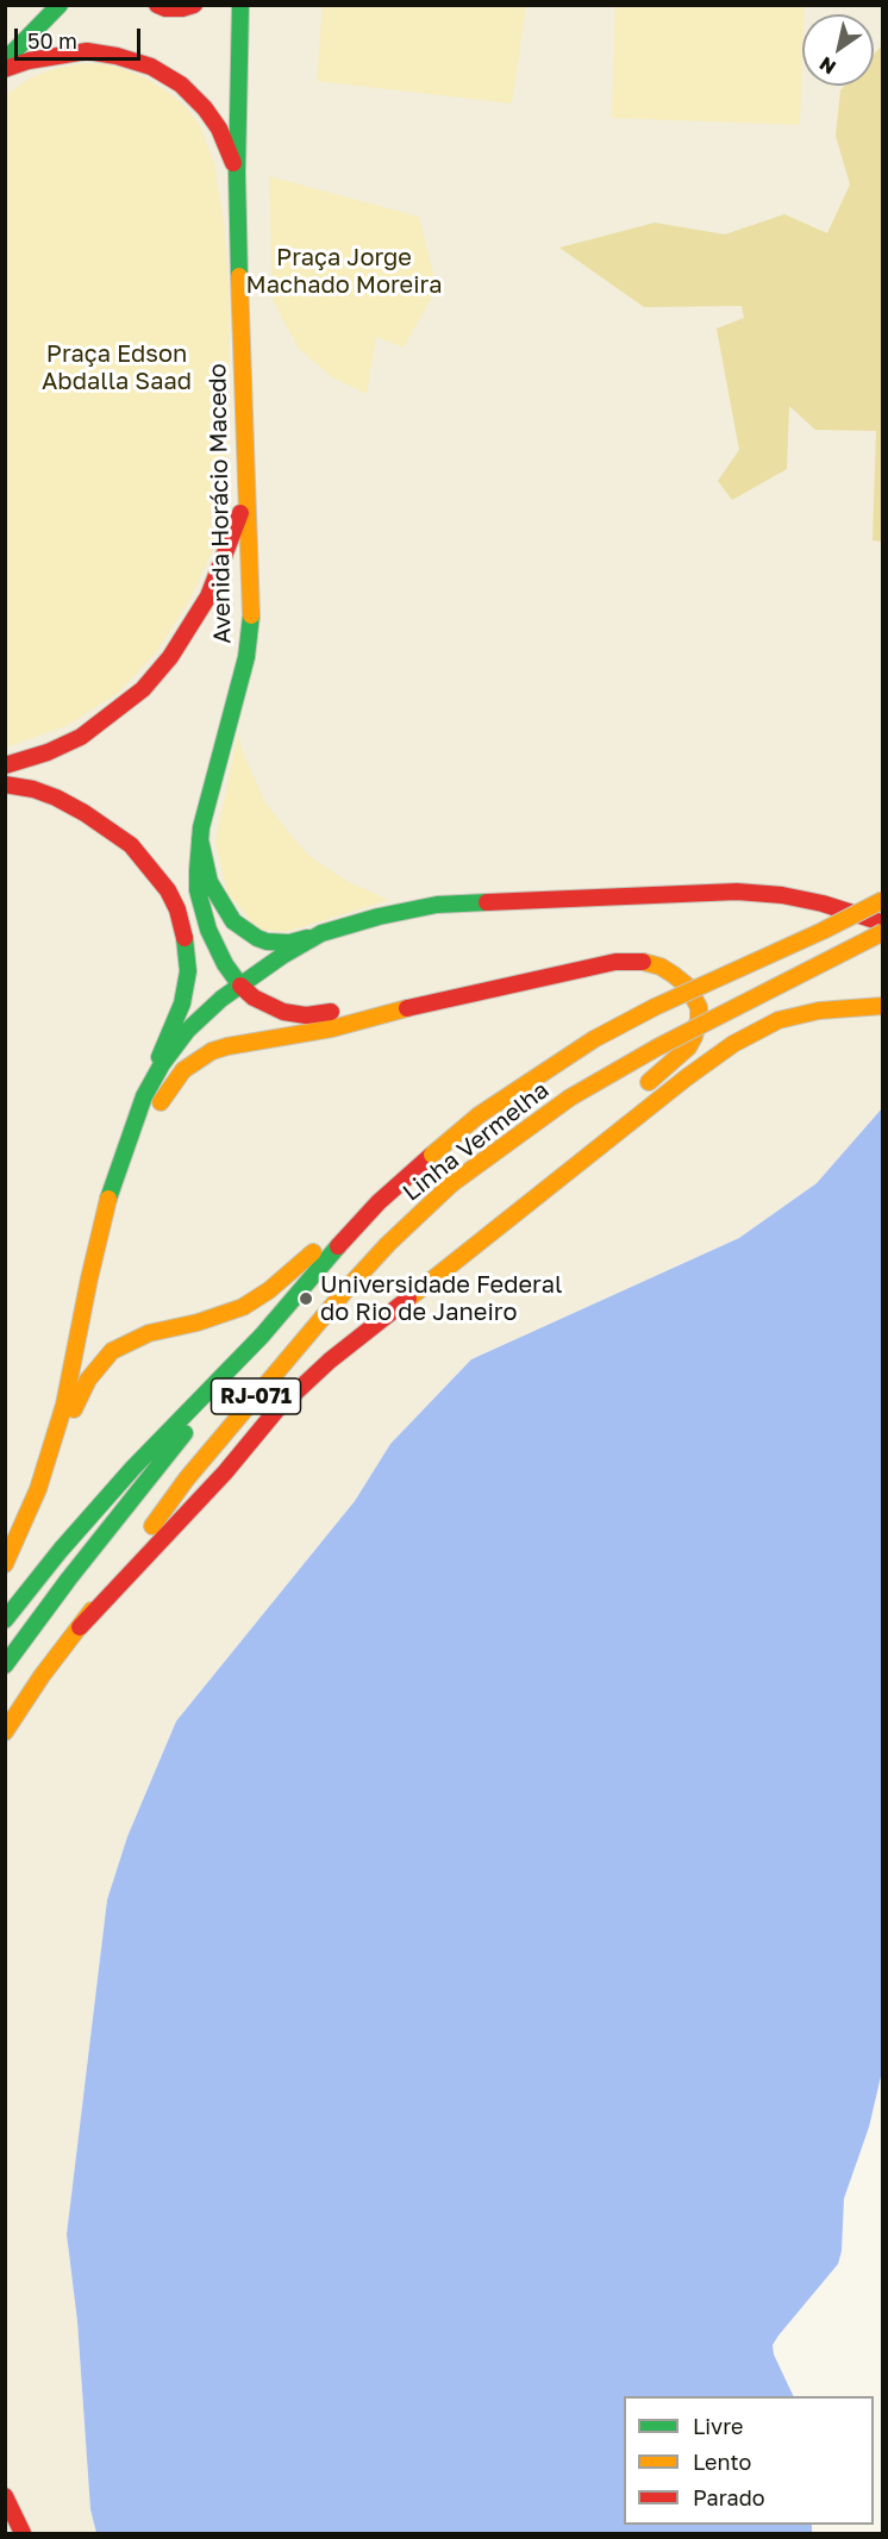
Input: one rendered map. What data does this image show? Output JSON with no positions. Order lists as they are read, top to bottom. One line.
{"streets":{"main road":["Avenida Horácio Macedo","Linha Vermelha","RJ-071"]},"parks":["Praça Jorge Machado Moreira","Praça Edson Abdalla Saad"],"places":["Universidade Federal do Rio de Janeiro"],"legend":["Livre","Lento","Parado"],"scale_bar":"50 m","north":"bottom left"}
